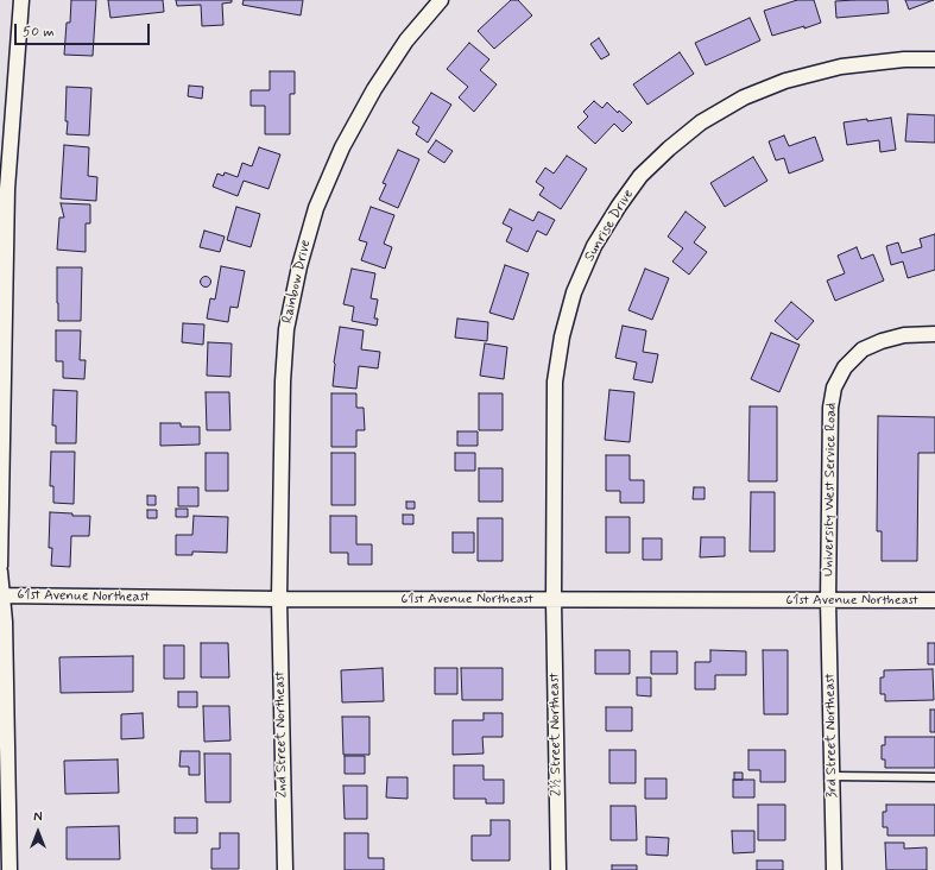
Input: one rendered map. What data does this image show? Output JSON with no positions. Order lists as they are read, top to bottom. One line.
{"streets":{"street":["Sunrise Drive","Rainbow Drive","University West Service Road","61st Avenue Northeast","2nd Street Northeast","2½ Street Northeast","3rd Street Northeast"]},"crossings":[["Sunrise Drive","61st Avenue Northeast"],["Sunrise Drive","2½ Street Northeast"],["Rainbow Drive","61st Avenue Northeast"],["Rainbow Drive","2nd Street Northeast"],["University West Service Road","61st Avenue Northeast"],["University West Service Road","3rd Street Northeast"],["61st Avenue Northeast","2nd Street Northeast"],["61st Avenue Northeast","2½ Street Northeast"],["61st Avenue Northeast","3rd Street Northeast"]],"scale_bar":"50 m","north":"top"}
